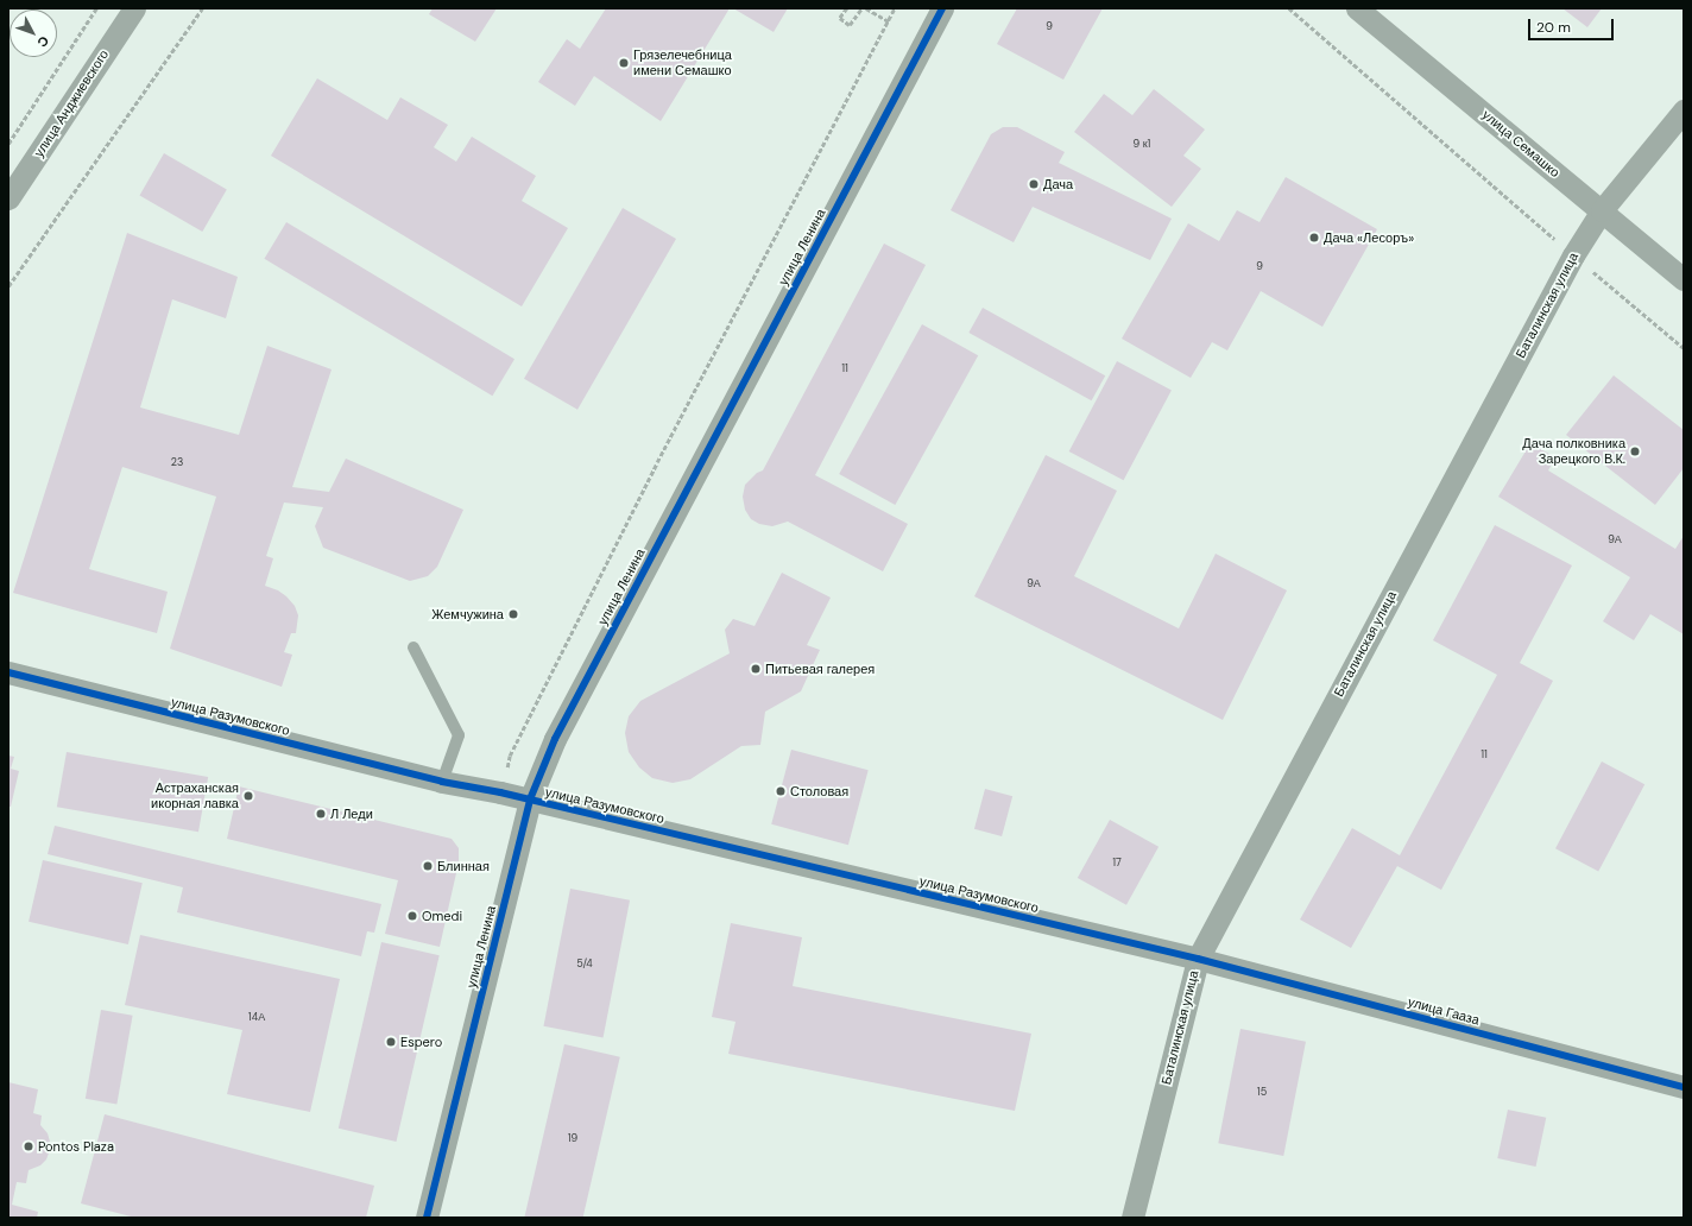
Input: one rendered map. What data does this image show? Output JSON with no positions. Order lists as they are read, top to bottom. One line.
{"streets":{"street":["улица Анджиевского","улица Семашко","улица Ленина","Баталинская улица","улица Разумовского","улица Гааза"]},"crossings":[["улица Семашко","Баталинская улица"],["улица Ленина","улица Разумовского"],["Баталинская улица","улица Разумовского"],["Баталинская улица","улица Гааза"],["улица Разумовского","улица Гааза"]],"places":["Грязелечебница имени Семашко","Дача","Дача «Лесоръ»","Дача полковника Зарецкого В.К.","Жемчужина","Питьевая галерея","Столовая","Астраханская икорная лавка","Л Леди","Блинная","Omedi","Espero","Pontos Plaza"],"house_numbers":["9","9 к1","9","11","23","9А","9А","11","17","5/4","14А","15","19"],"scale_bar":"20 m","north":"bottom right"}
